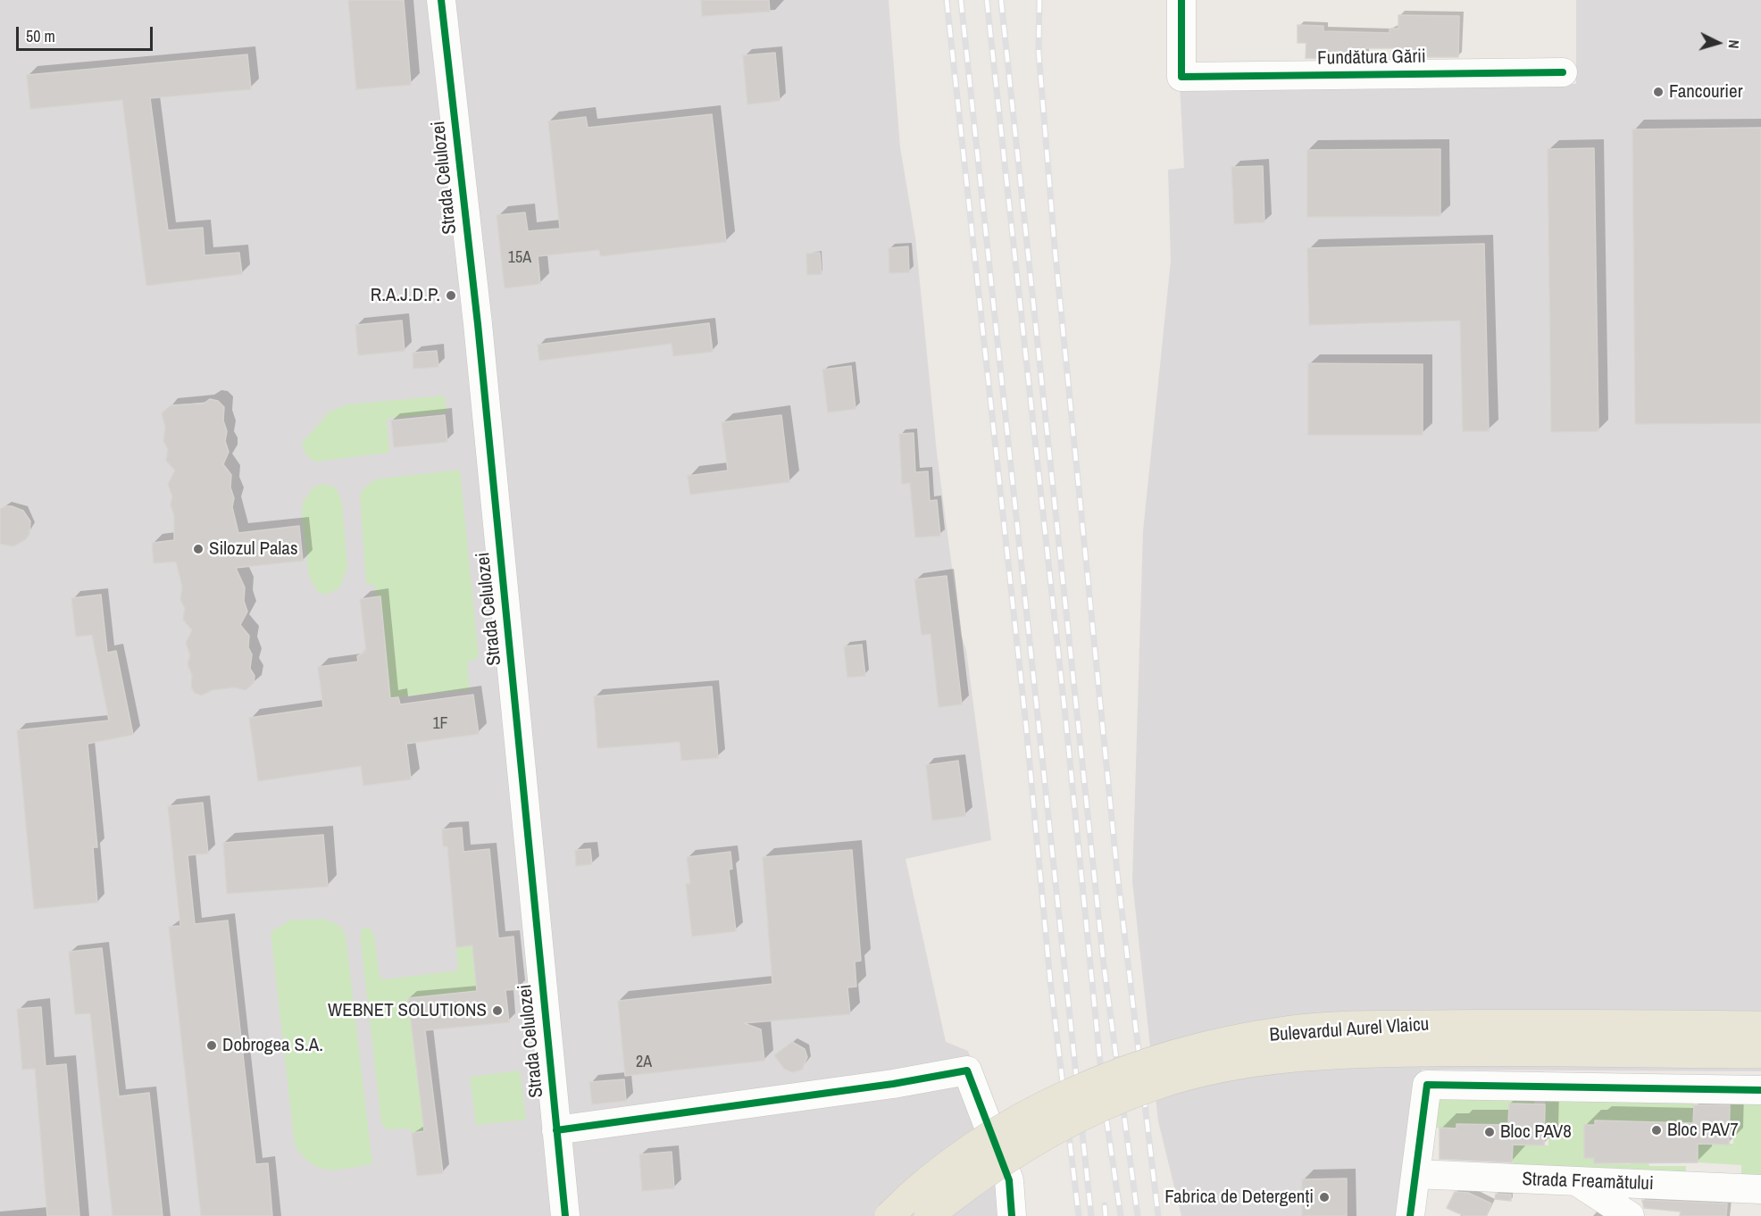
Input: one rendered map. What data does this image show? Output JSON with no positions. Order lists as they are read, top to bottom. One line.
{"streets":{"main road":["Bulevardul Aurel Vlaicu"],"street":["Fundătura Gării","Strada Celulozei","Strada Freamătului"]},"places":["Fancourier","R.A.J.D.P.","Silozul Palas","WEBNET SOLUTIONS","Dobrogea S.A.","Bloc PAV7","Bloc PAV8","Fabrica de Detergenți"],"house_numbers":["15A","1F","2A"],"scale_bar":"50 m","north":"right"}
